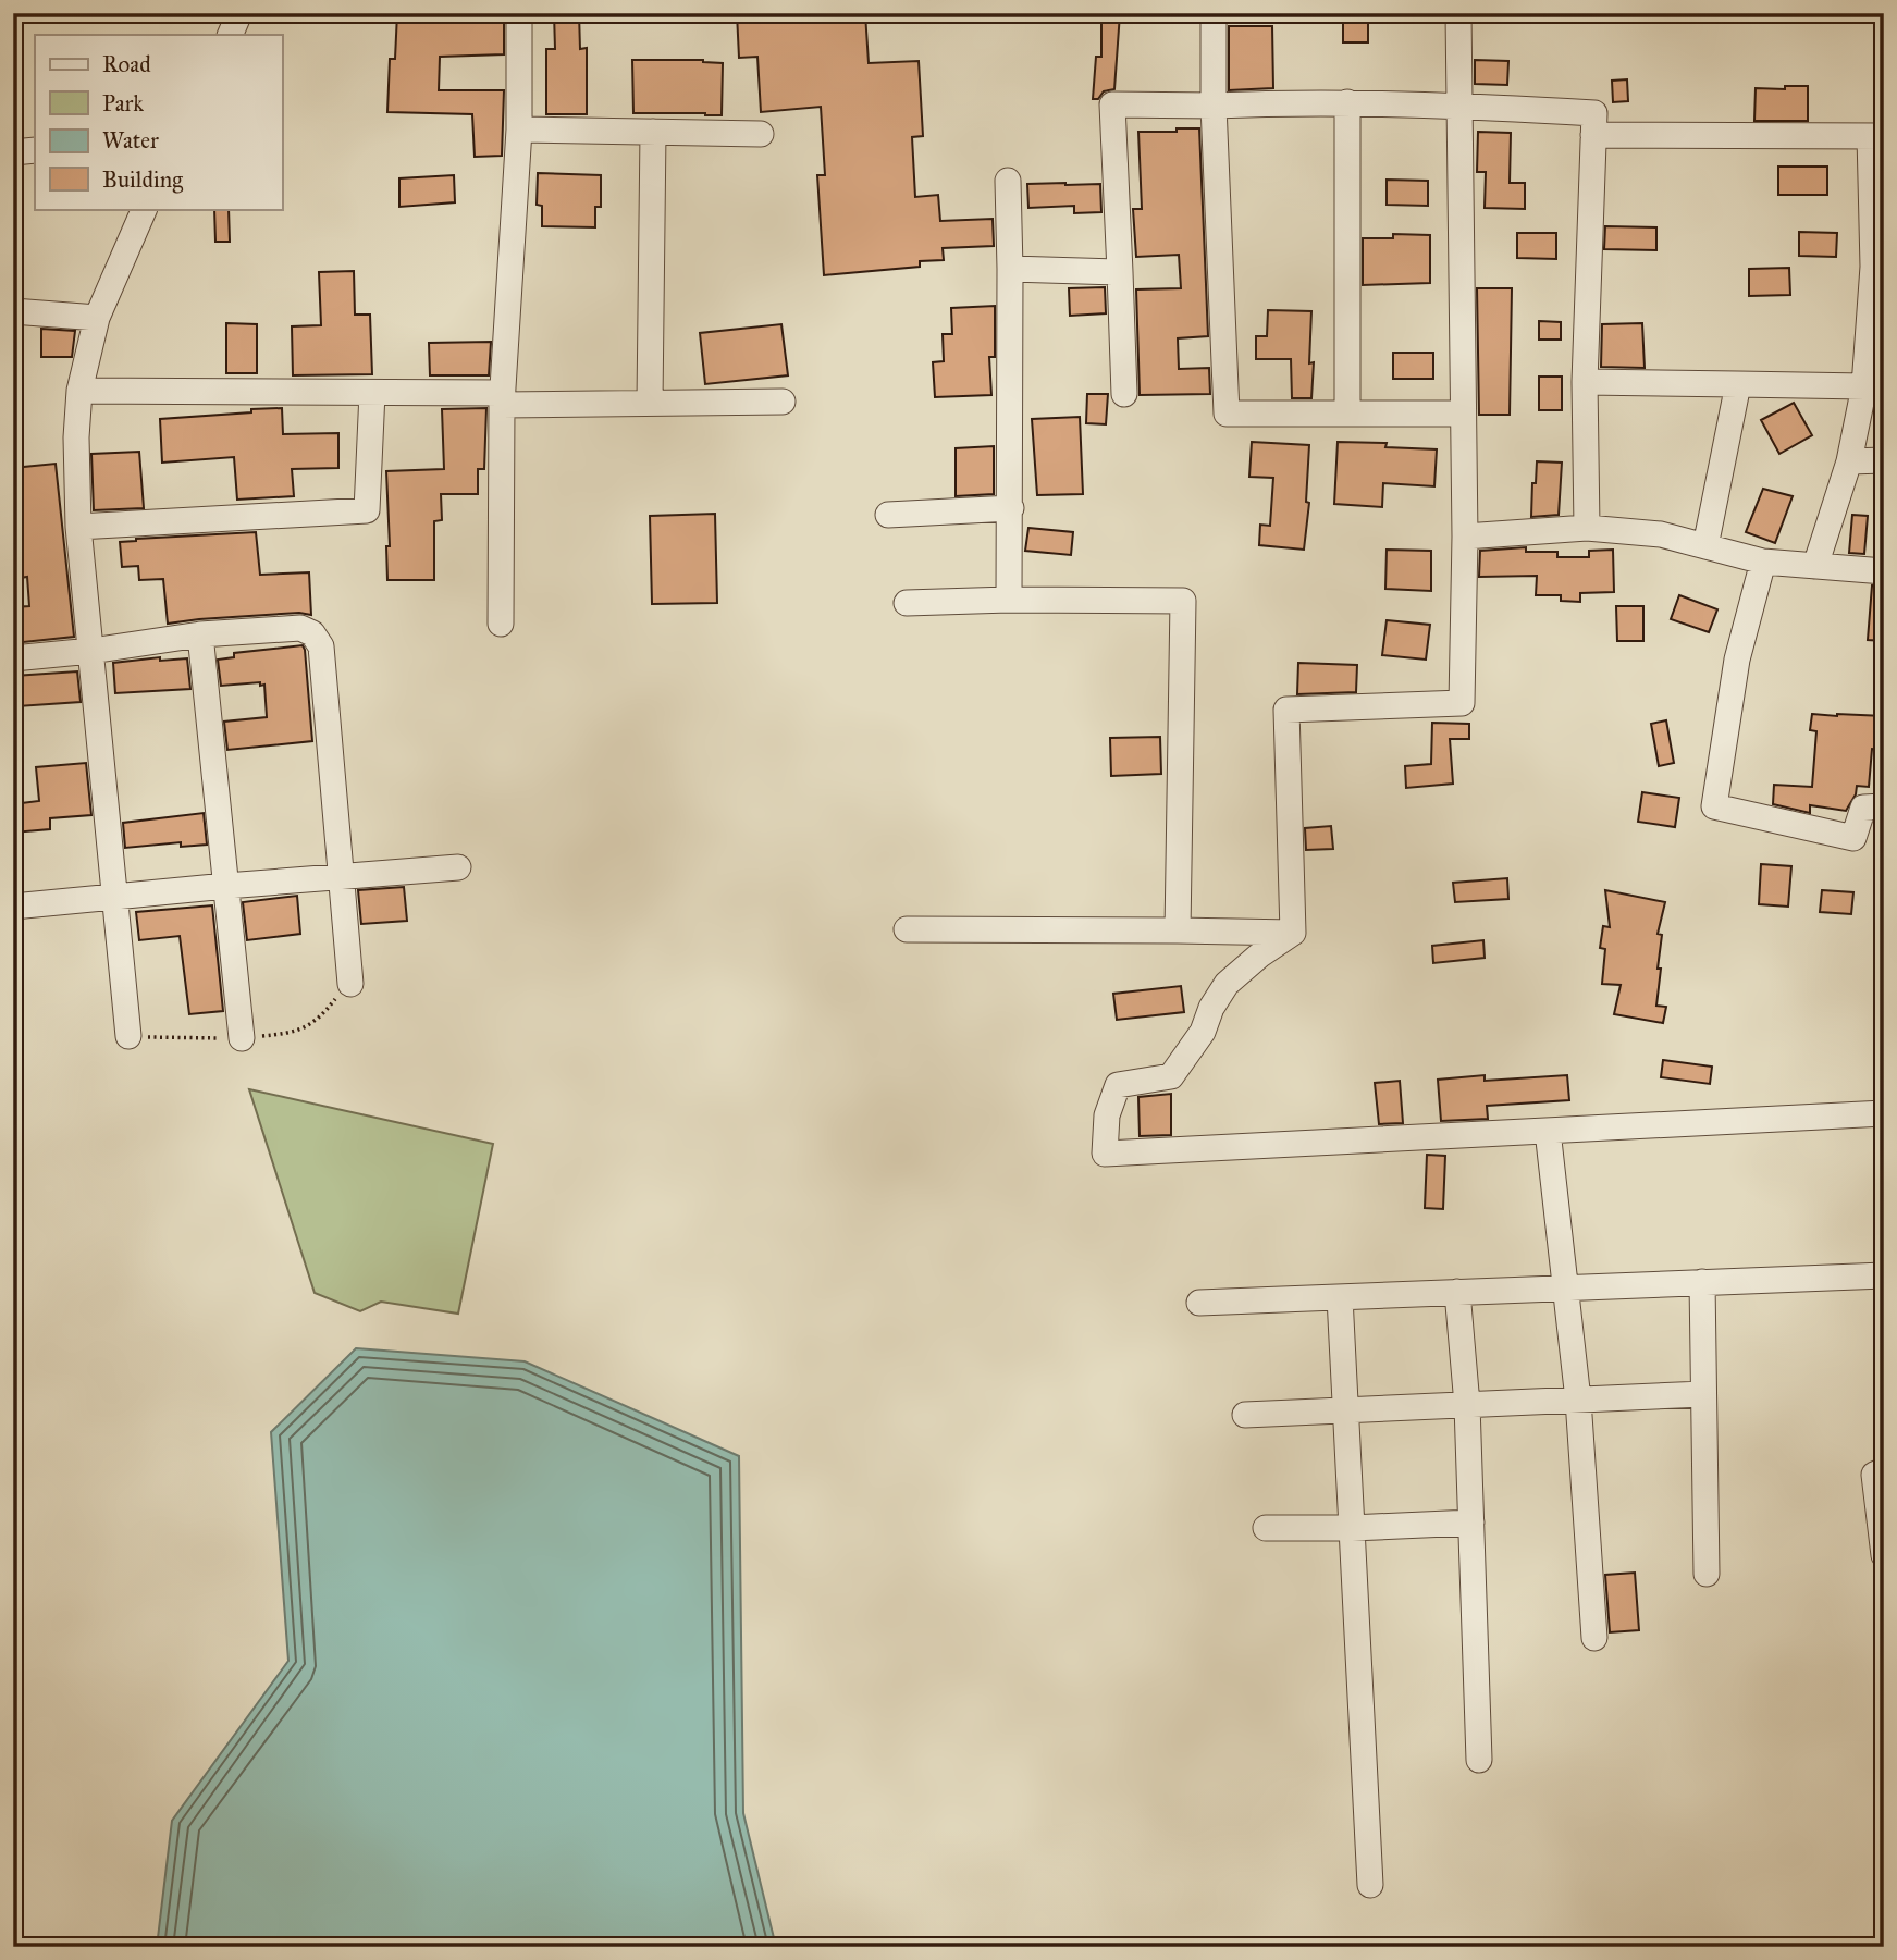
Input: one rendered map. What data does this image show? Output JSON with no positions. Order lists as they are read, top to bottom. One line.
{"legend":["Road","Park","Water","Building"]}
